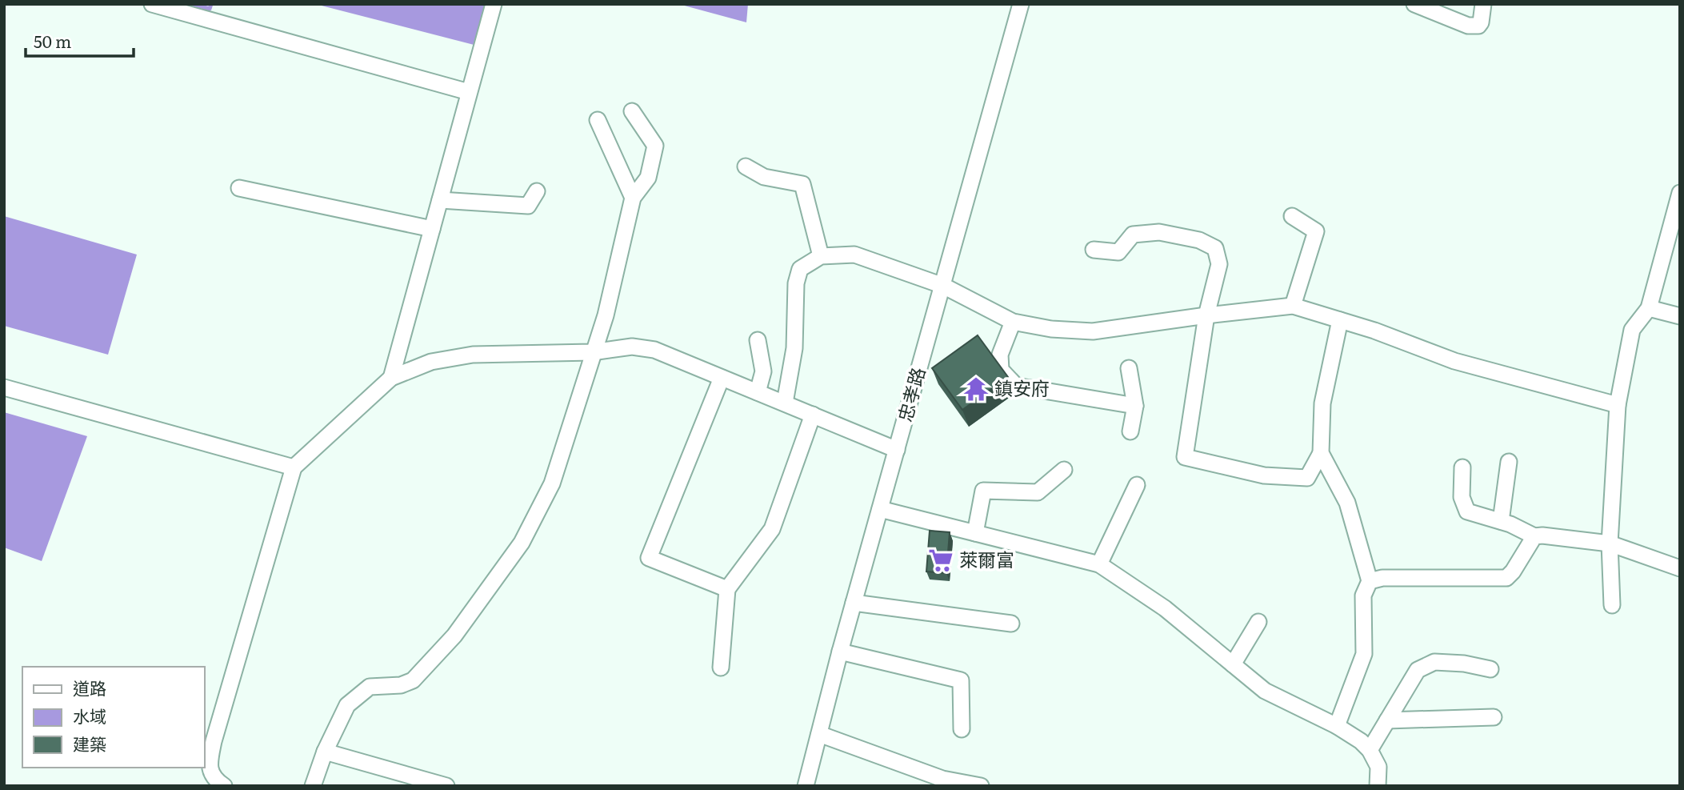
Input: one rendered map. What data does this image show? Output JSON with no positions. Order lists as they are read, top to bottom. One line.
{"streets":{"street":["忠孝路"]},"places":{"temple":["鎮安府"],"supermarket":["萊爾富"]},"legend":["道路","水域","建築"],"scale_bar":"50 m"}
